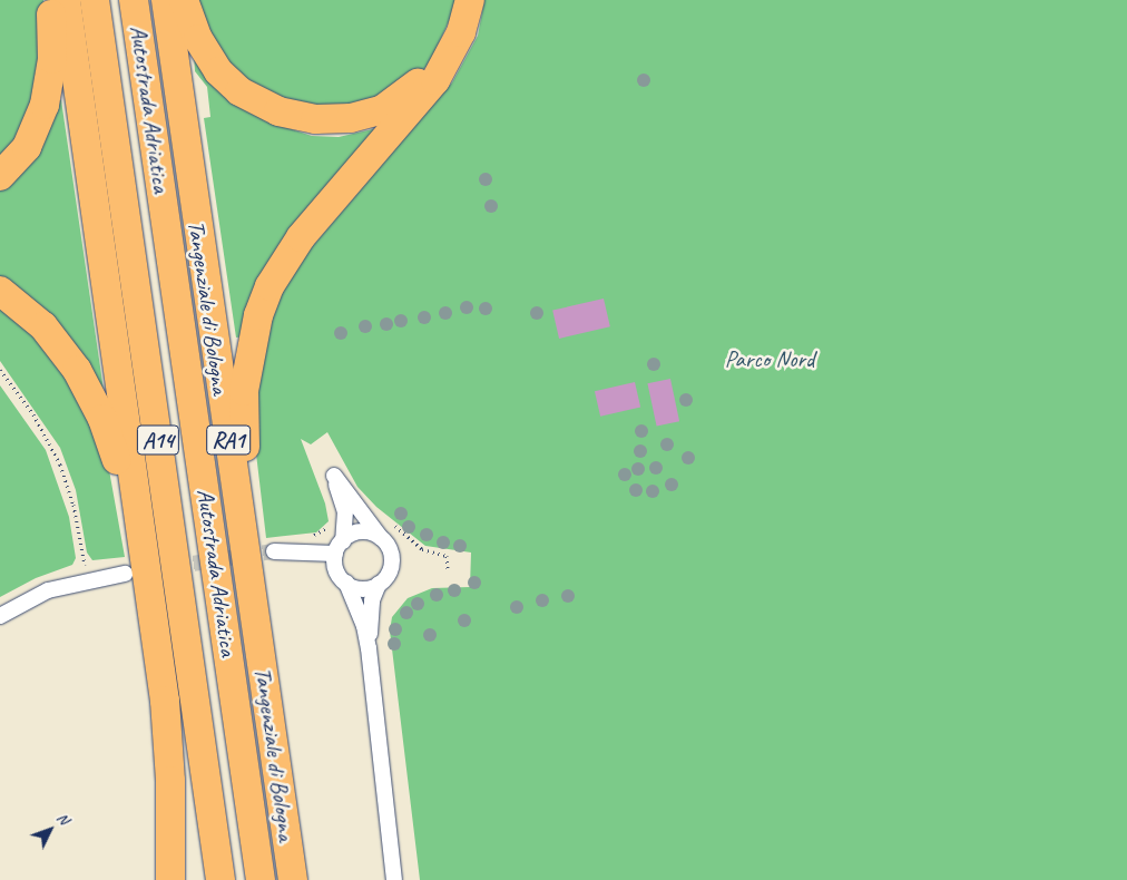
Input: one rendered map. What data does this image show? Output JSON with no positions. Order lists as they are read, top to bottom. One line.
{"streets":{"highway":["Autostrada Adriatica","Tangenziale di Bologna","A14","RA1"]},"parks":["Parco Nord"],"north":"top right"}
